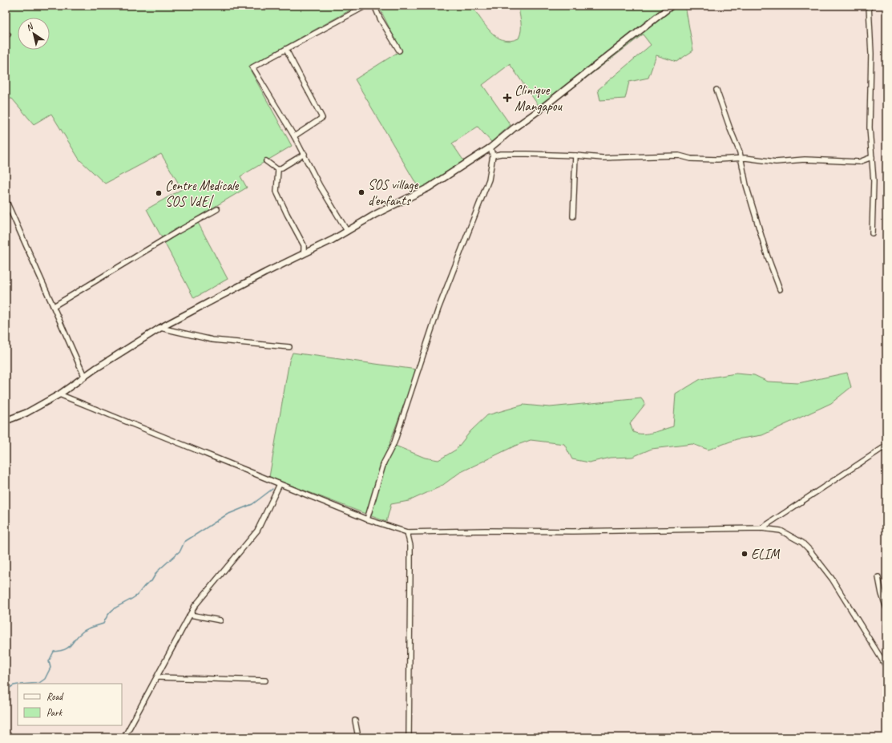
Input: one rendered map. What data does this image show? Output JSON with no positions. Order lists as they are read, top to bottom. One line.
{"places":{"health":["Clinique Mangapou"],"other":["SOS village d'enfants","Centre Medicale SOS VdE|","ELIM"]},"legend":["Road","Park"],"north":"top left"}
